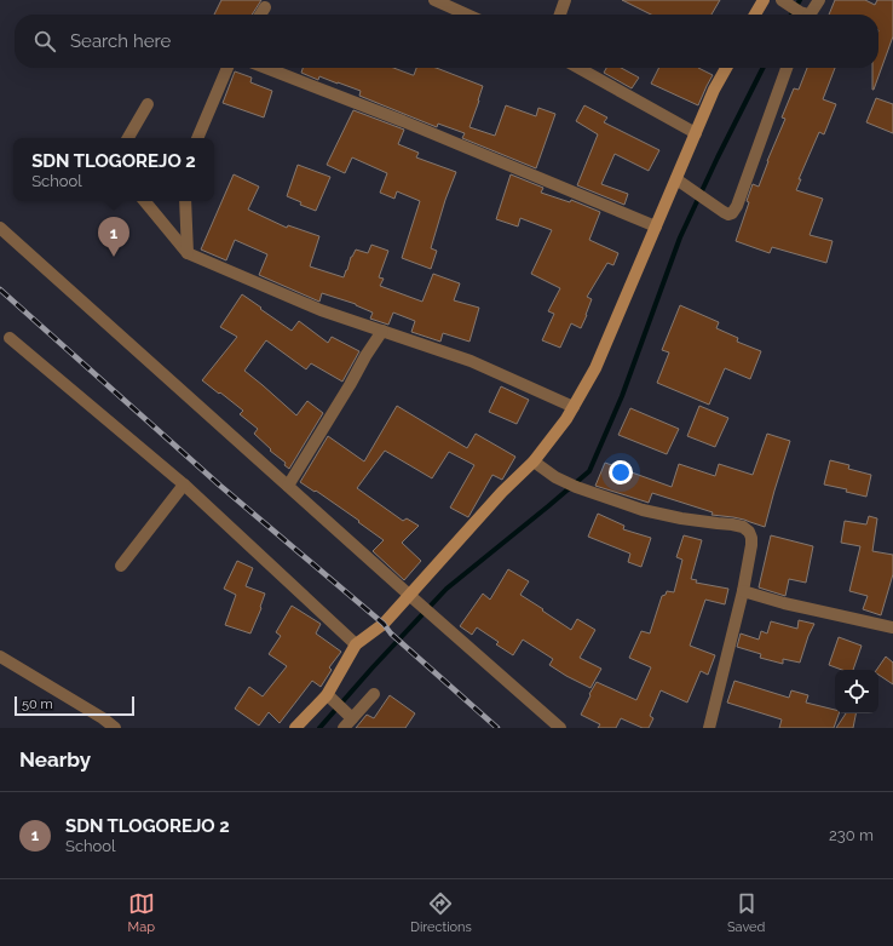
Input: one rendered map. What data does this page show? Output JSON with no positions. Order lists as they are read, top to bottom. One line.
{"scale_bar":"50 m","page":{"search":"Search here","popup":["SDN TLOGOREJO 2","School"],"pins":"1","scale":"50 m","heading":"Nearby","list":[{"mark":"1","name":"SDN TLOGOREJO 2","note":"School","value":"230 m"}],"nav":["Map","Directions","Saved"]}}
